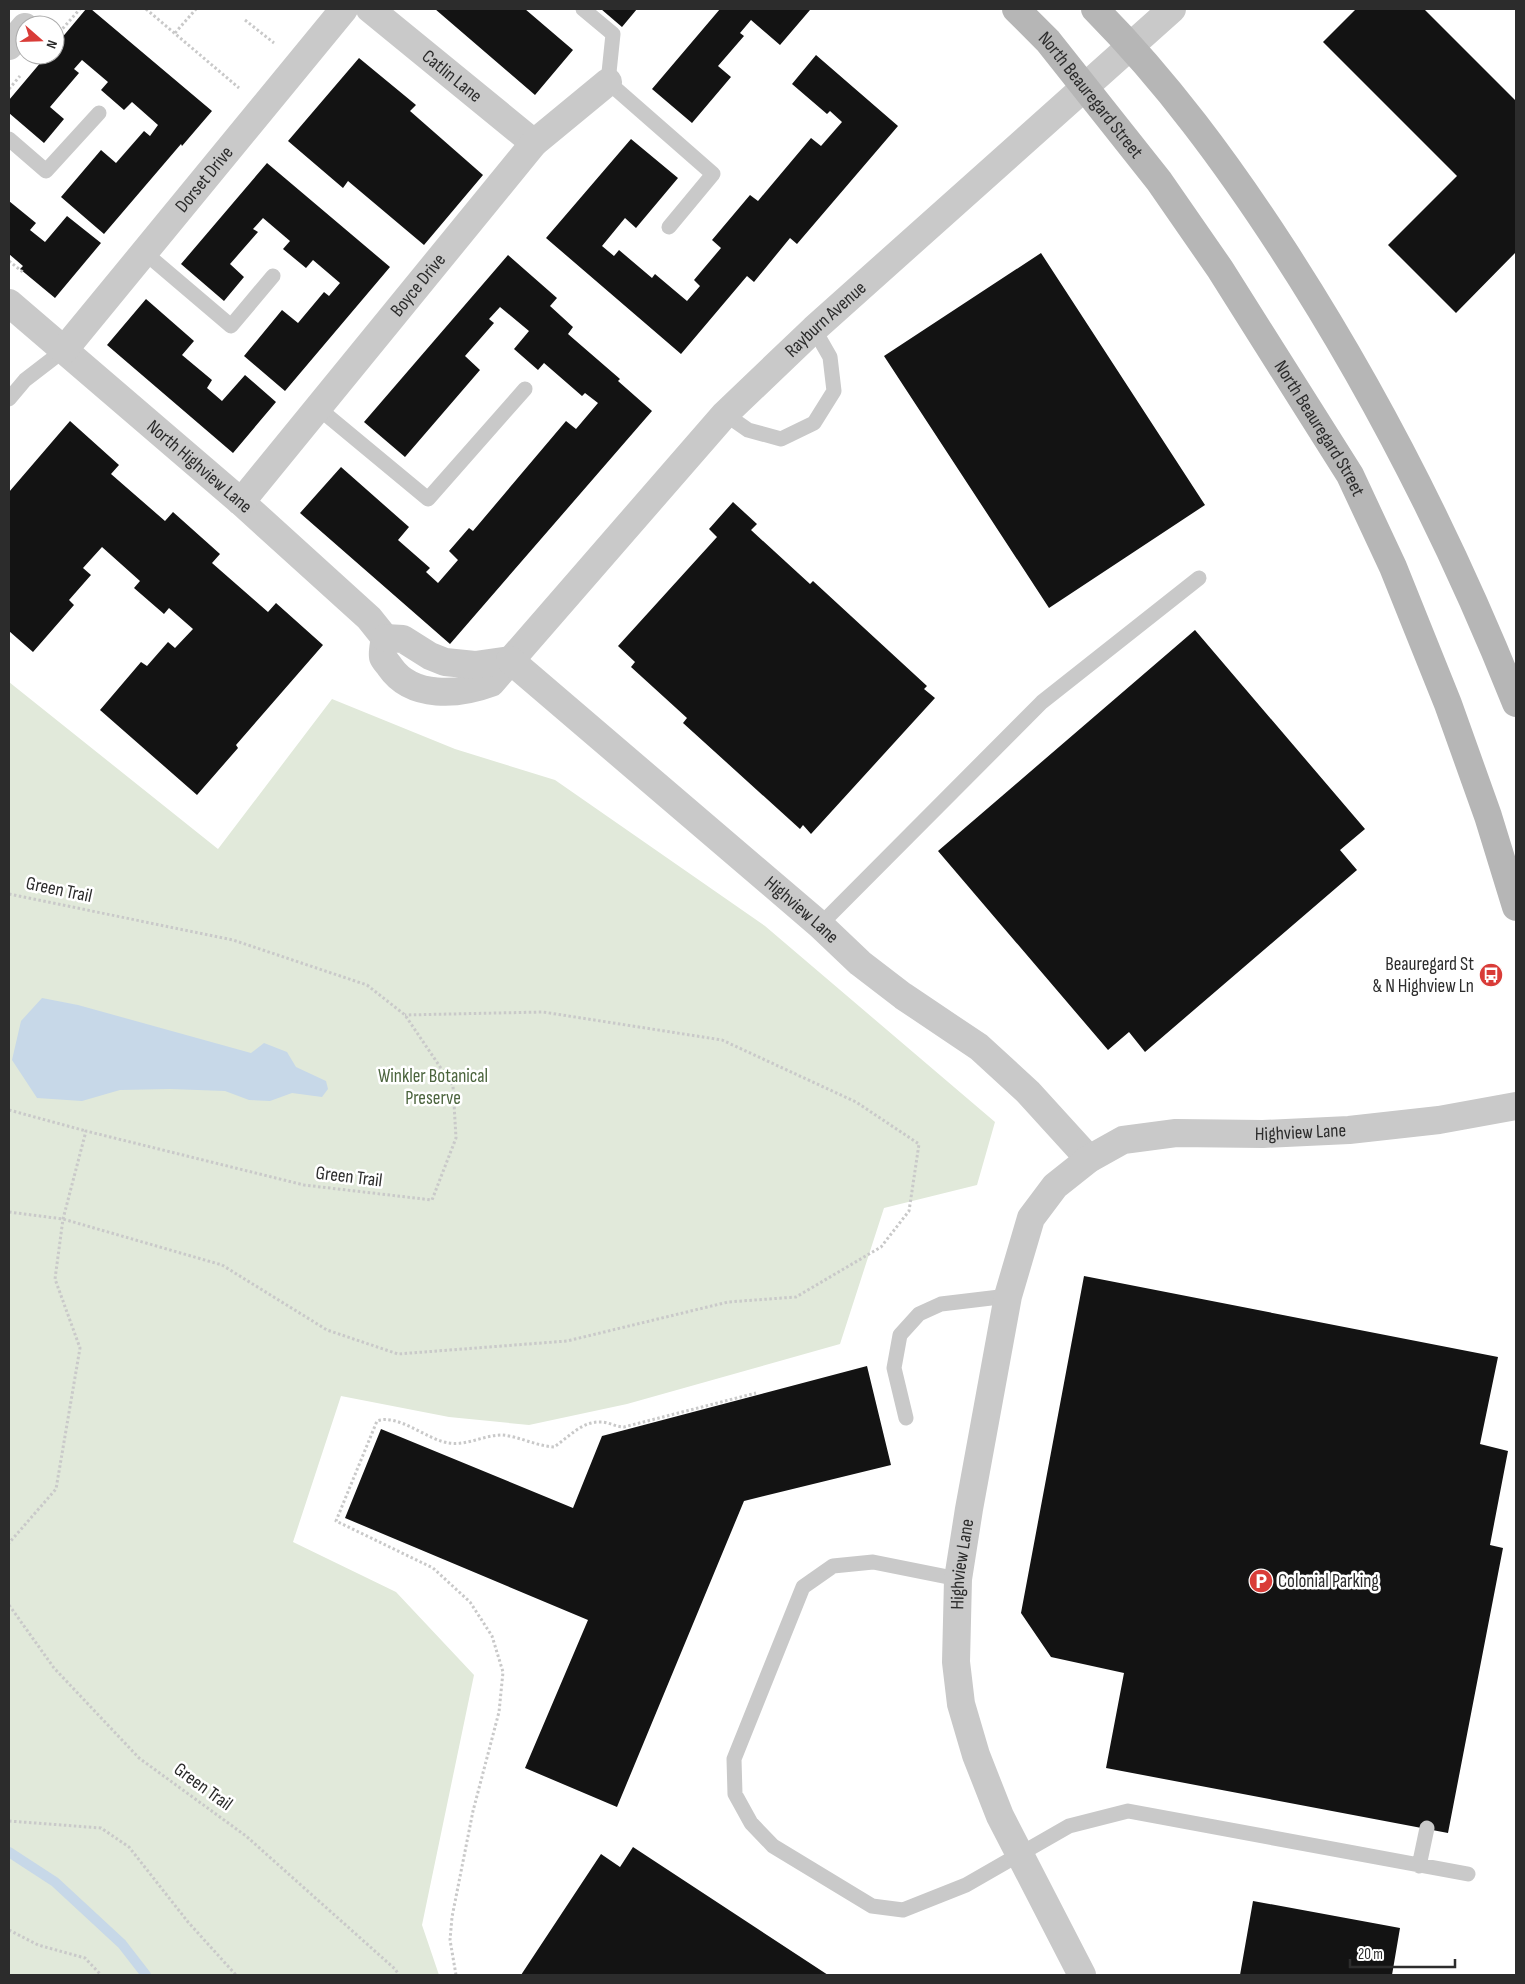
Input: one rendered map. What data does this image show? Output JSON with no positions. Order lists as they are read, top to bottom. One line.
{"streets":{"main road":["North Beauregard Street"],"street":["Catlin Lane","Dorset Drive","Boyce Drive","Rayburn Avenue","North Highview Lane","Highview Lane"],"path":["Green Trail"]},"crossings":[["Catlin Lane","Boyce Drive"],["North Beauregard Street","Rayburn Avenue"],["Dorset Drive","North Highview Lane"],["Boyce Drive","North Highview Lane"],["Rayburn Avenue","North Highview Lane"],["Rayburn Avenue","Highview Lane"],["North Highview Lane","Highview Lane"]],"parks":["Winkler Botanical Preserve"],"places":{"bus stop":["Beauregard St & N Highview Ln"],"parking":["Colonial Parking"]},"scale_bar":"20 m","north":"right"}
